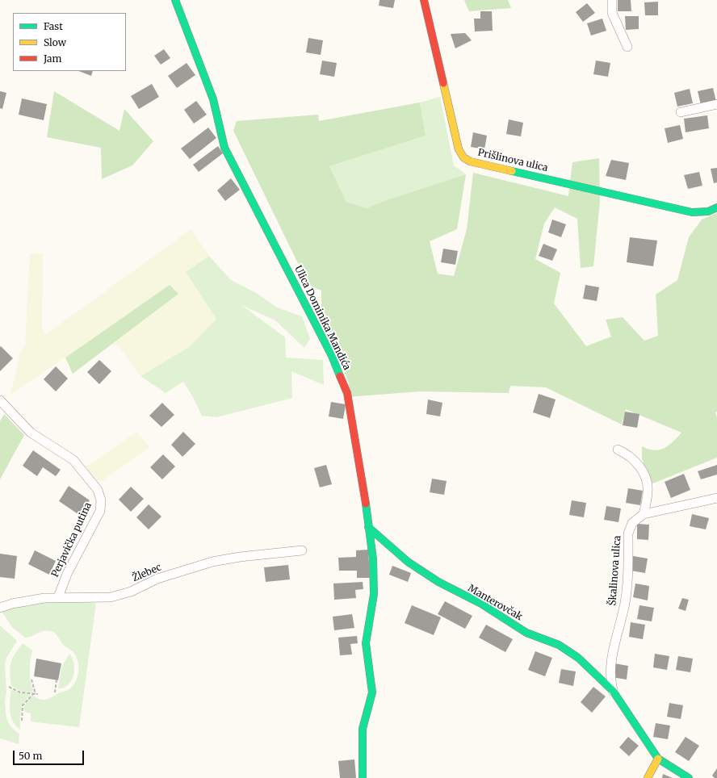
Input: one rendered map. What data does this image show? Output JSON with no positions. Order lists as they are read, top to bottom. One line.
{"streets":{"street":["Prišlinova ulica","Ulica Dominika Mandića","Perjavička putina","Škalinova ulica","Žlebec","Manterovčak"]},"crossings":[["Ulica Dominika Mandića","Manterovčak"],["Perjavička putina","Žlebec"],["Škalinova ulica","Manterovčak"]],"legend":["Fast","Slow","Jam"],"scale_bar":"50 m"}
